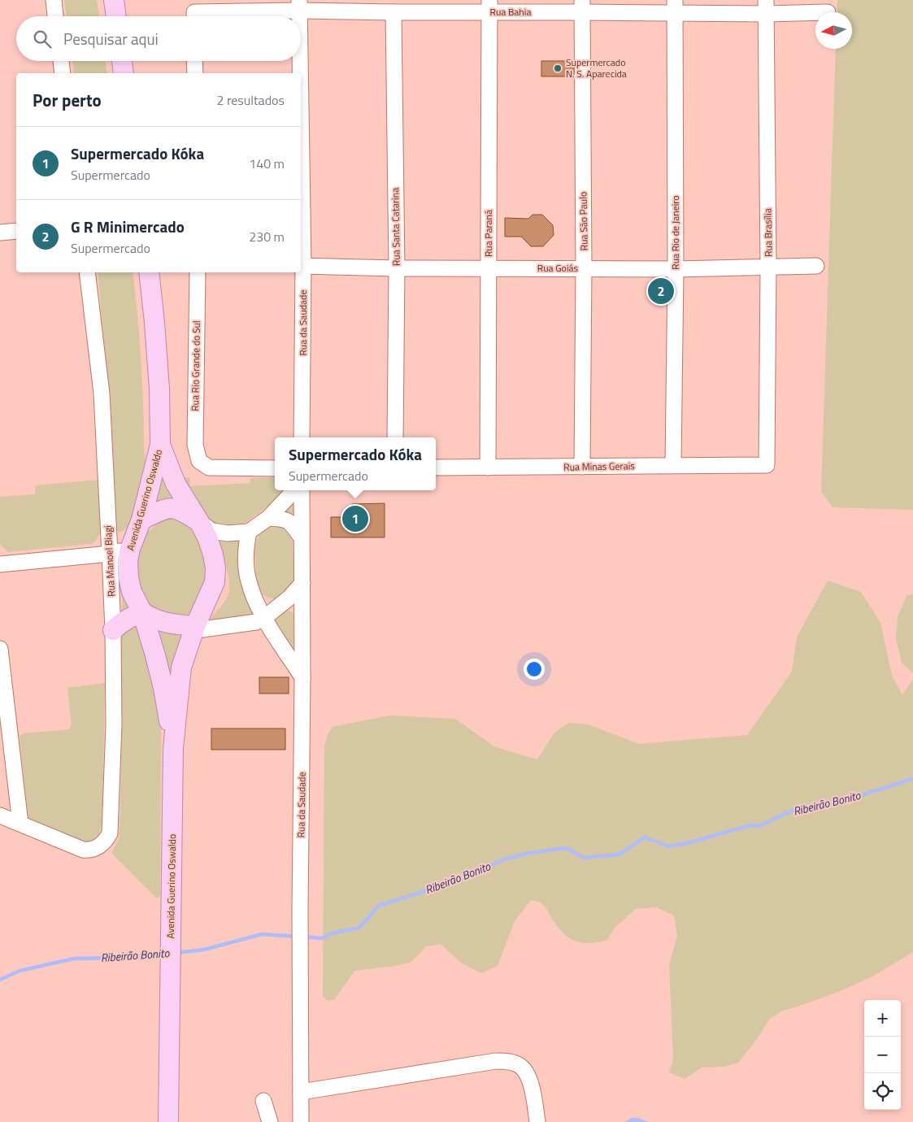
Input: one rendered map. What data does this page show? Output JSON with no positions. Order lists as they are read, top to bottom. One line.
{"streets":{"main road":["Avenida Guerino Oswaldo"],"street":["Rua Bahia","Rua São Paulo","Rua Santa Catarina","Rua Rio de Janeiro","Rua Brasília","Rua Paraná","Rua Goiás","Rua da Saudade","Rua Rio Grande do Sul","Rua Minas Gerais","Rua Manoel Biagi"]},"crossings":[["Rua Bahia","Rua São Paulo"],["Rua Bahia","Rua Santa Catarina"],["Rua Bahia","Rua Rio de Janeiro"],["Rua Bahia","Rua Brasília"],["Rua Bahia","Rua Paraná"],["Rua Bahia","Rua da Saudade"],["Rua São Paulo","Rua Goiás"],["Rua São Paulo","Rua Minas Gerais"],["Rua Santa Catarina","Rua Goiás"],["Rua Rio de Janeiro","Rua Goiás"],["Rua Rio de Janeiro","Rua Minas Gerais"],["Rua Brasília","Rua Goiás"],["Rua Brasília","Rua Minas Gerais"],["Rua Paraná","Rua Goiás"],["Rua Paraná","Rua Minas Gerais"],["Rua Goiás","Rua da Saudade"]],"water":["Ribeirão Bonito"],"places":["Supermercado N. S. Aparecida"],"north":"left","page":{"search":"Pesquisar aqui","heading":["Por perto","2 resultados"],"list":[{"mark":"1","name":"Supermercado Kóka","note":"Supermercado","value":"140 m"},{"mark":"2","name":"G R Minimercado","note":"Supermercado","value":"230 m"}],"pins":["2","1"],"popup":["Supermercado Kóka","Supermercado"],"map_buttons":["+","−"]}}
